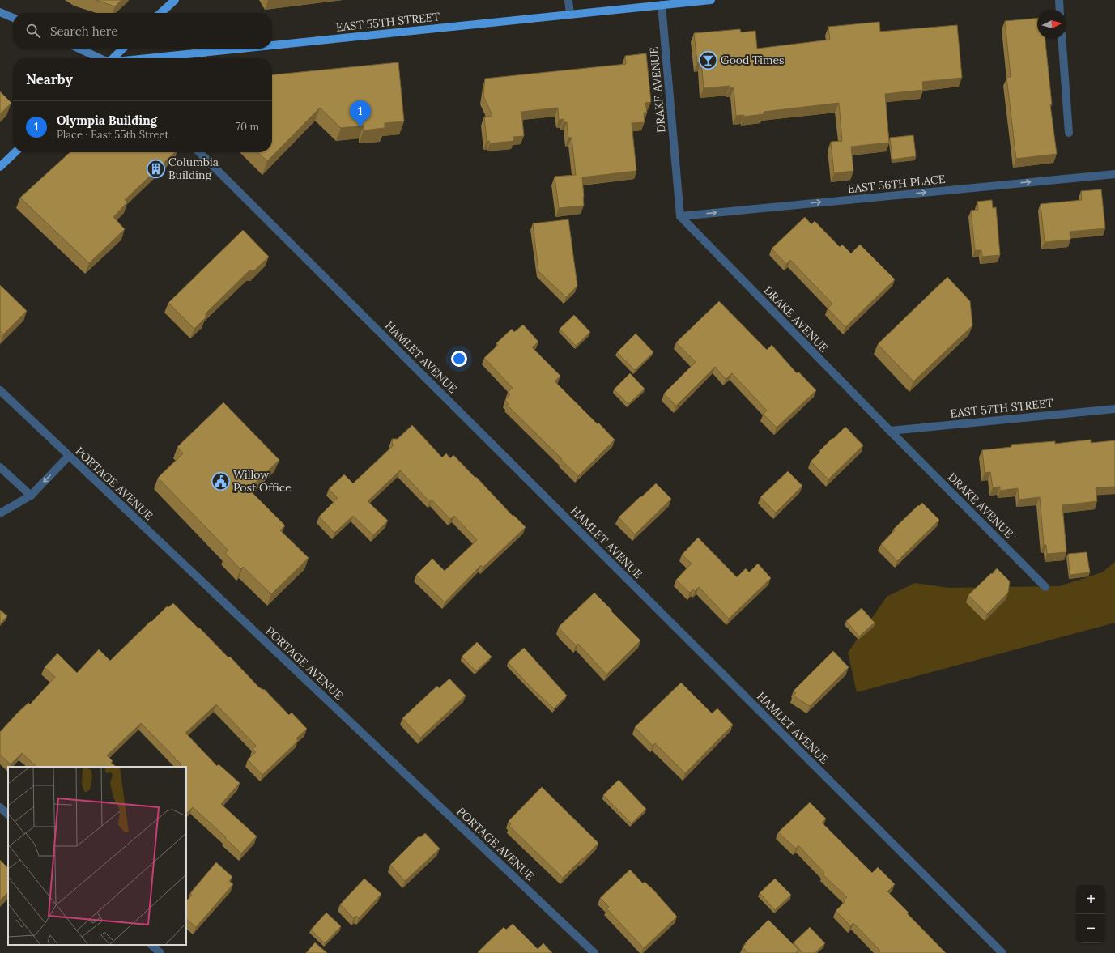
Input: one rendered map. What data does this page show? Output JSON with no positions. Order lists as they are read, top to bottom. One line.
{"streets":{"main road":["EAST 55TH STREET"],"street":["DRAKE AVENUE","EAST 56TH PLACE","HAMLET AVENUE","EAST 57TH STREET","PORTAGE AVENUE"]},"crossings":[["EAST 55TH STREET","DRAKE AVENUE"],["DRAKE AVENUE","EAST 56TH PLACE"],["DRAKE AVENUE","EAST 57TH STREET"]],"one_way":["EAST 56TH PLACE"],"places":{"bar":["Good Times"],"building":["Columbia Building"],"public building":["Willow Post Office"]},"north":"right","page":{"search":"Search here","heading":"Nearby","pins":"1","list":[{"mark":"1","name":"Olympia Building","note":"Place · East 55th Street","value":"70 m"}],"map_buttons":["+","−"]}}
